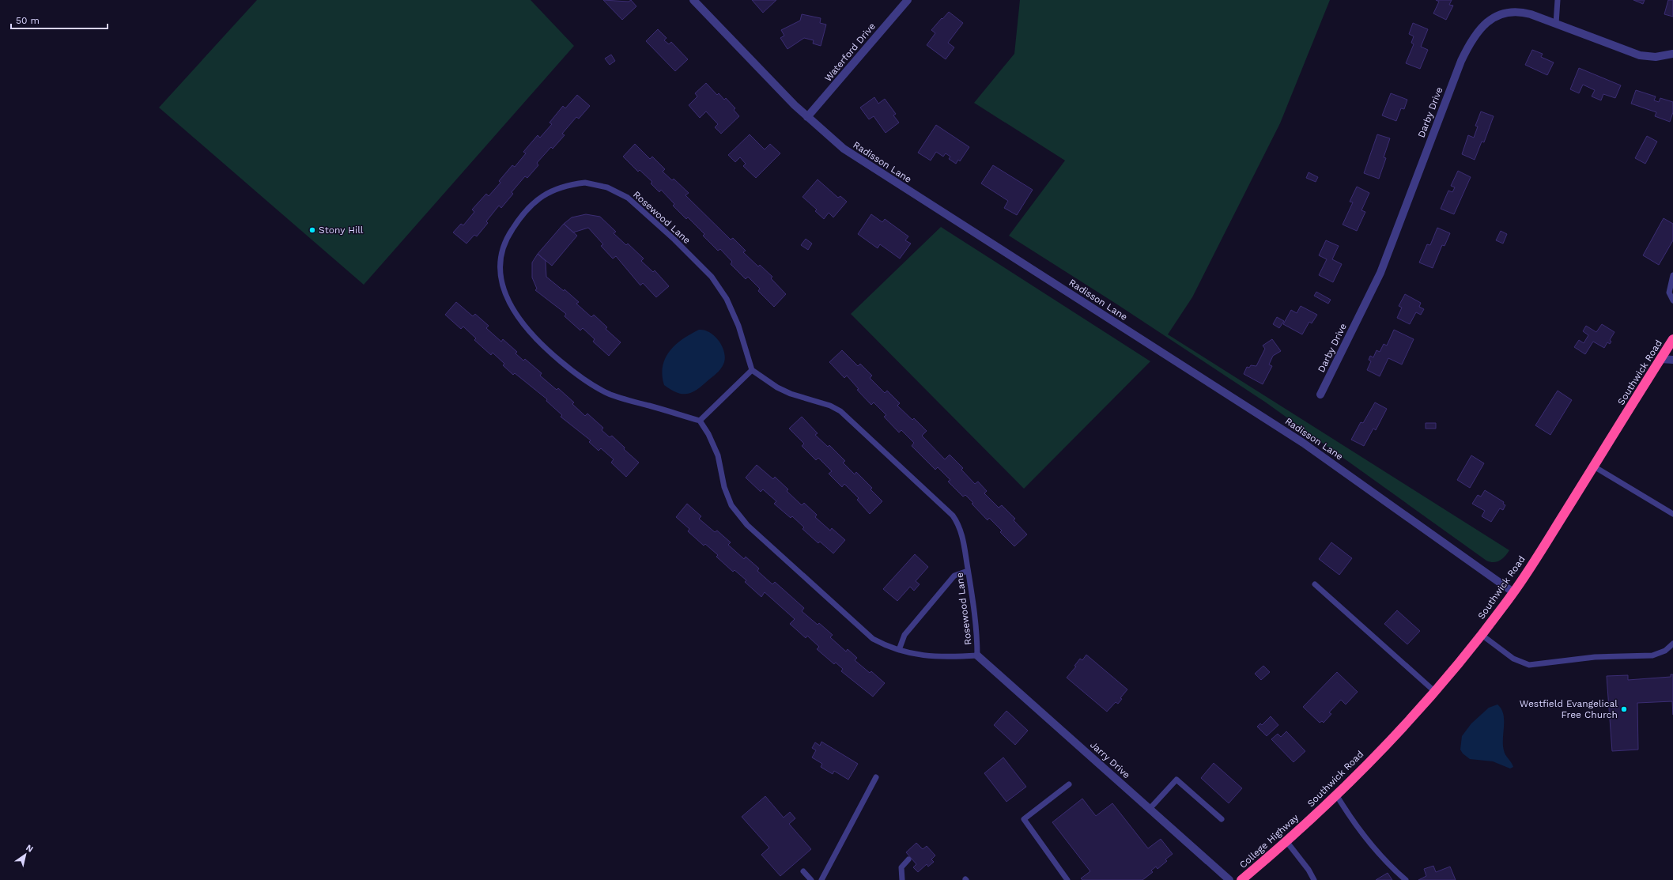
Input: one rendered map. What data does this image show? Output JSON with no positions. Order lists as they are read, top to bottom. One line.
{"streets":{"highway":["Southwick Road","College Highway"],"street":["Waterford Drive","Darby Drive","Radisson Lane","Jarry Drive"],"lane":["Rosewood Lane"]},"crossings":[["Waterford Drive","Radisson Lane"],["Radisson Lane","Southwick Road"],["Rosewood Lane","Jarry Drive"],["Southwick Road","College Highway"]],"places":["Stony Hill","Westfield Evangelical Free Church"],"scale_bar":"50 m","north":"top right"}
